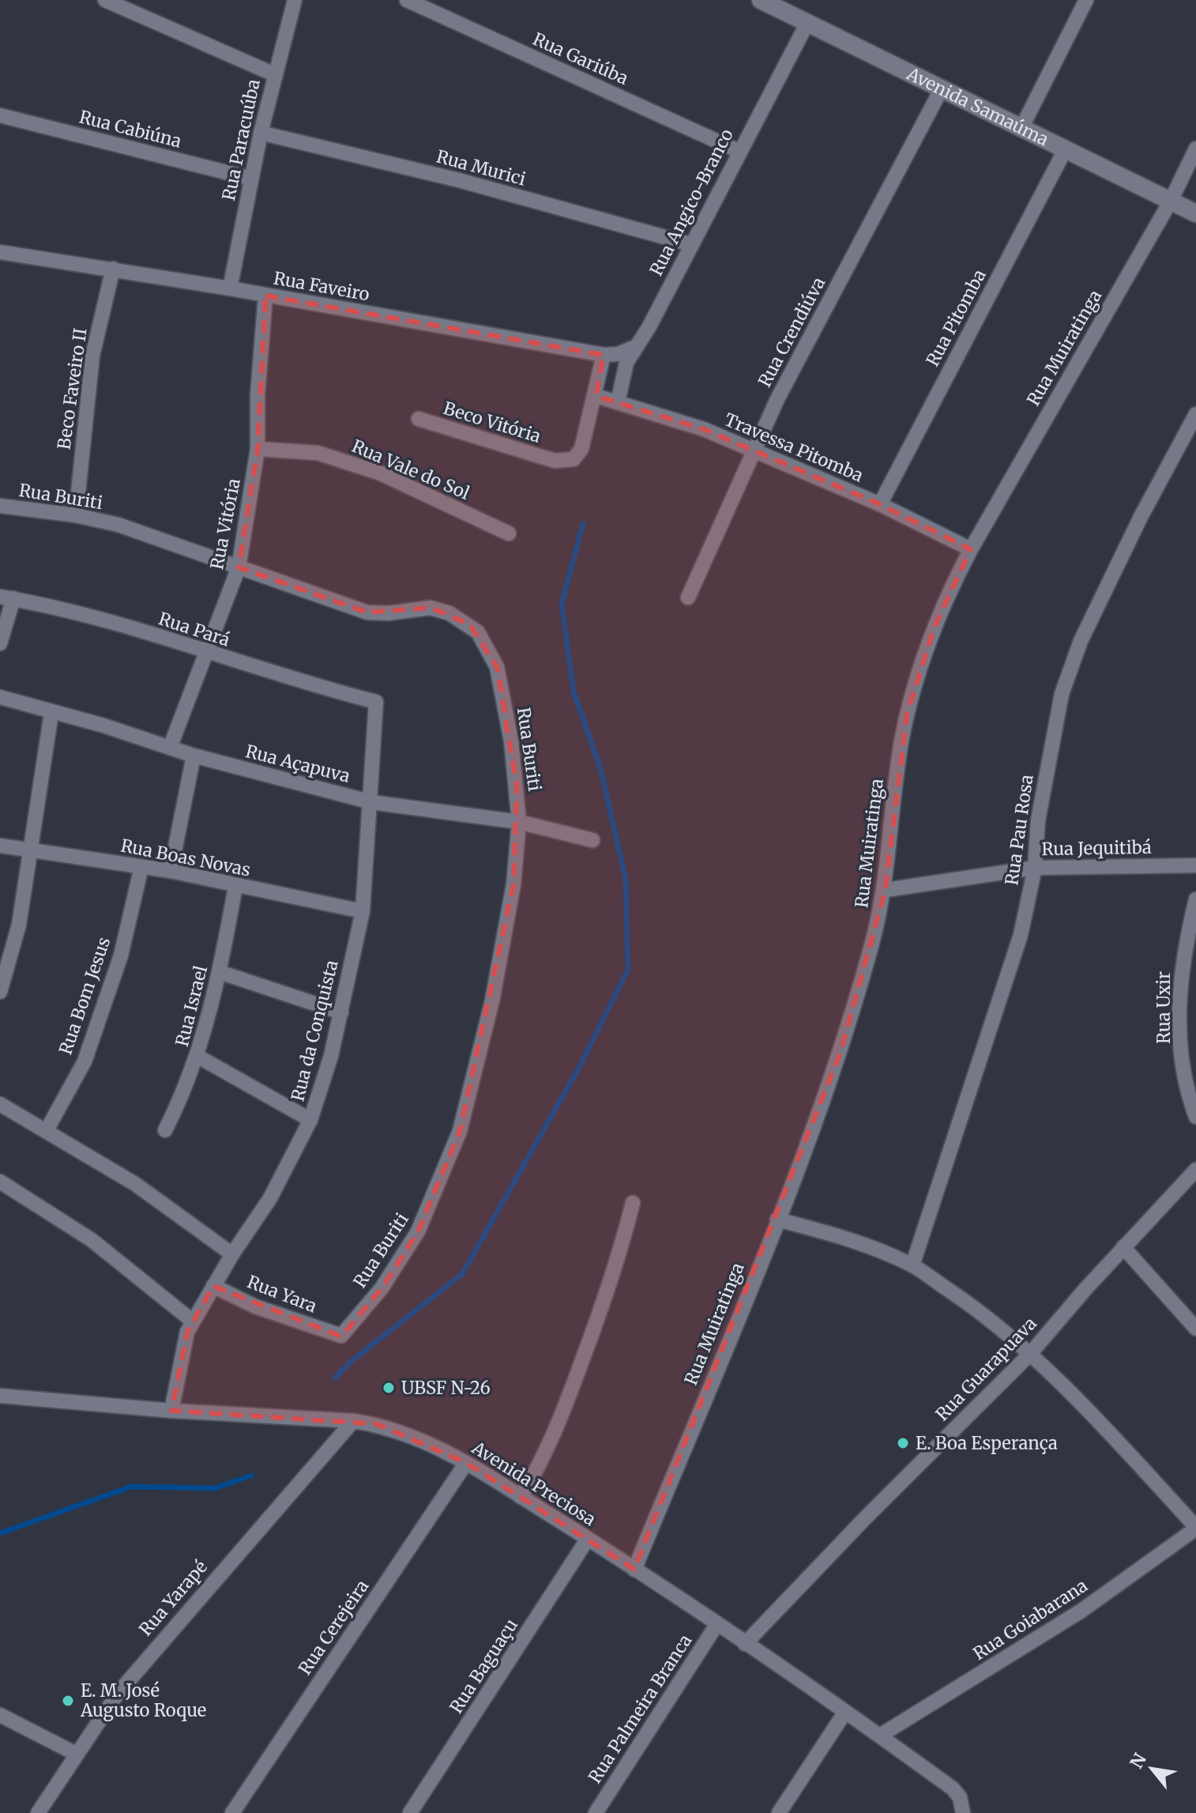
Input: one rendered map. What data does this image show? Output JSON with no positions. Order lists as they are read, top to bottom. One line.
{"streets":{"street":["Rua Gariúba","Avenida Samaúma","Rua Cabiúna","Rua Paracuúba","Rua Murici","Rua Angico-Branco","Rua Faveiro","Rua Pitomba","Rua Crendiúva","Rua Muiratinga","Beco Faveiro II","Beco Vitória","Travessa Pitomba","Rua Vale do Sol","Rua Buriti","Rua Vitória","Rua Pará","Rua Açapuva","Rua Pau Rosa","Rua Jequitibá","Rua Boas Novas","Rua Bom Jesus","Rua Israel","Rua Uxir","Rua da Conquista","Rua Yara","Rua Guarapuava","Avenida Preciosa","Rua Yarapé","Rua Goiabarana","Rua Cerejeira","Rua Baguaçu","Rua Palmeira Branca"]},"crossings":[["Rua Gariúba","Rua Angico-Branco"],["Avenida Samaúma","Rua Angico-Branco"],["Avenida Samaúma","Rua Pitomba"],["Avenida Samaúma","Rua Crendiúva"],["Avenida Samaúma","Rua Muiratinga"],["Rua Cabiúna","Rua Paracuúba"],["Rua Paracuúba","Rua Murici"],["Rua Paracuúba","Rua Faveiro"],["Rua Murici","Rua Angico-Branco"],["Rua Angico-Branco","Rua Faveiro"],["Rua Angico-Branco","Travessa Pitomba"],["Rua Faveiro","Beco Faveiro II"],["Rua Faveiro","Rua Vitória"],["Rua Pitomba","Travessa Pitomba"],["Rua Crendiúva","Travessa Pitomba"],["Rua Muiratinga","Travessa Pitomba"],["Rua Muiratinga","Rua Jequitibá"],["Rua Muiratinga","Avenida Preciosa"],["Beco Faveiro II","Rua Buriti"],["Beco Vitória","Travessa Pitomba"],["Rua Vale do Sol","Rua Vitória"],["Rua Buriti","Rua Vitória"],["Rua Buriti","Rua Açapuva"],["Rua Buriti","Rua Yara"],["Rua Vitória","Rua Pará"],["Rua Vitória","Rua Açapuva"],["Rua Pará","Rua da Conquista"],["Rua Açapuva","Rua da Conquista"],["Rua Pau Rosa","Rua Jequitibá"],["Rua Boas Novas","Rua Bom Jesus"],["Rua Boas Novas","Rua Israel"],["Rua Boas Novas","Rua da Conquista"],["Rua da Conquista","Rua Yara"],["Rua da Conquista","Avenida Preciosa"],["Rua Guarapuava","Avenida Preciosa"],["Avenida Preciosa","Rua Yarapé"],["Avenida Preciosa","Rua Goiabarana"],["Avenida Preciosa","Rua Cerejeira"],["Avenida Preciosa","Rua Baguaçu"],["Avenida Preciosa","Rua Palmeira Branca"]],"places":["UBSF N-26","E. Boa Esperança","E. M. José Augusto Roque"],"north":"top left"}
